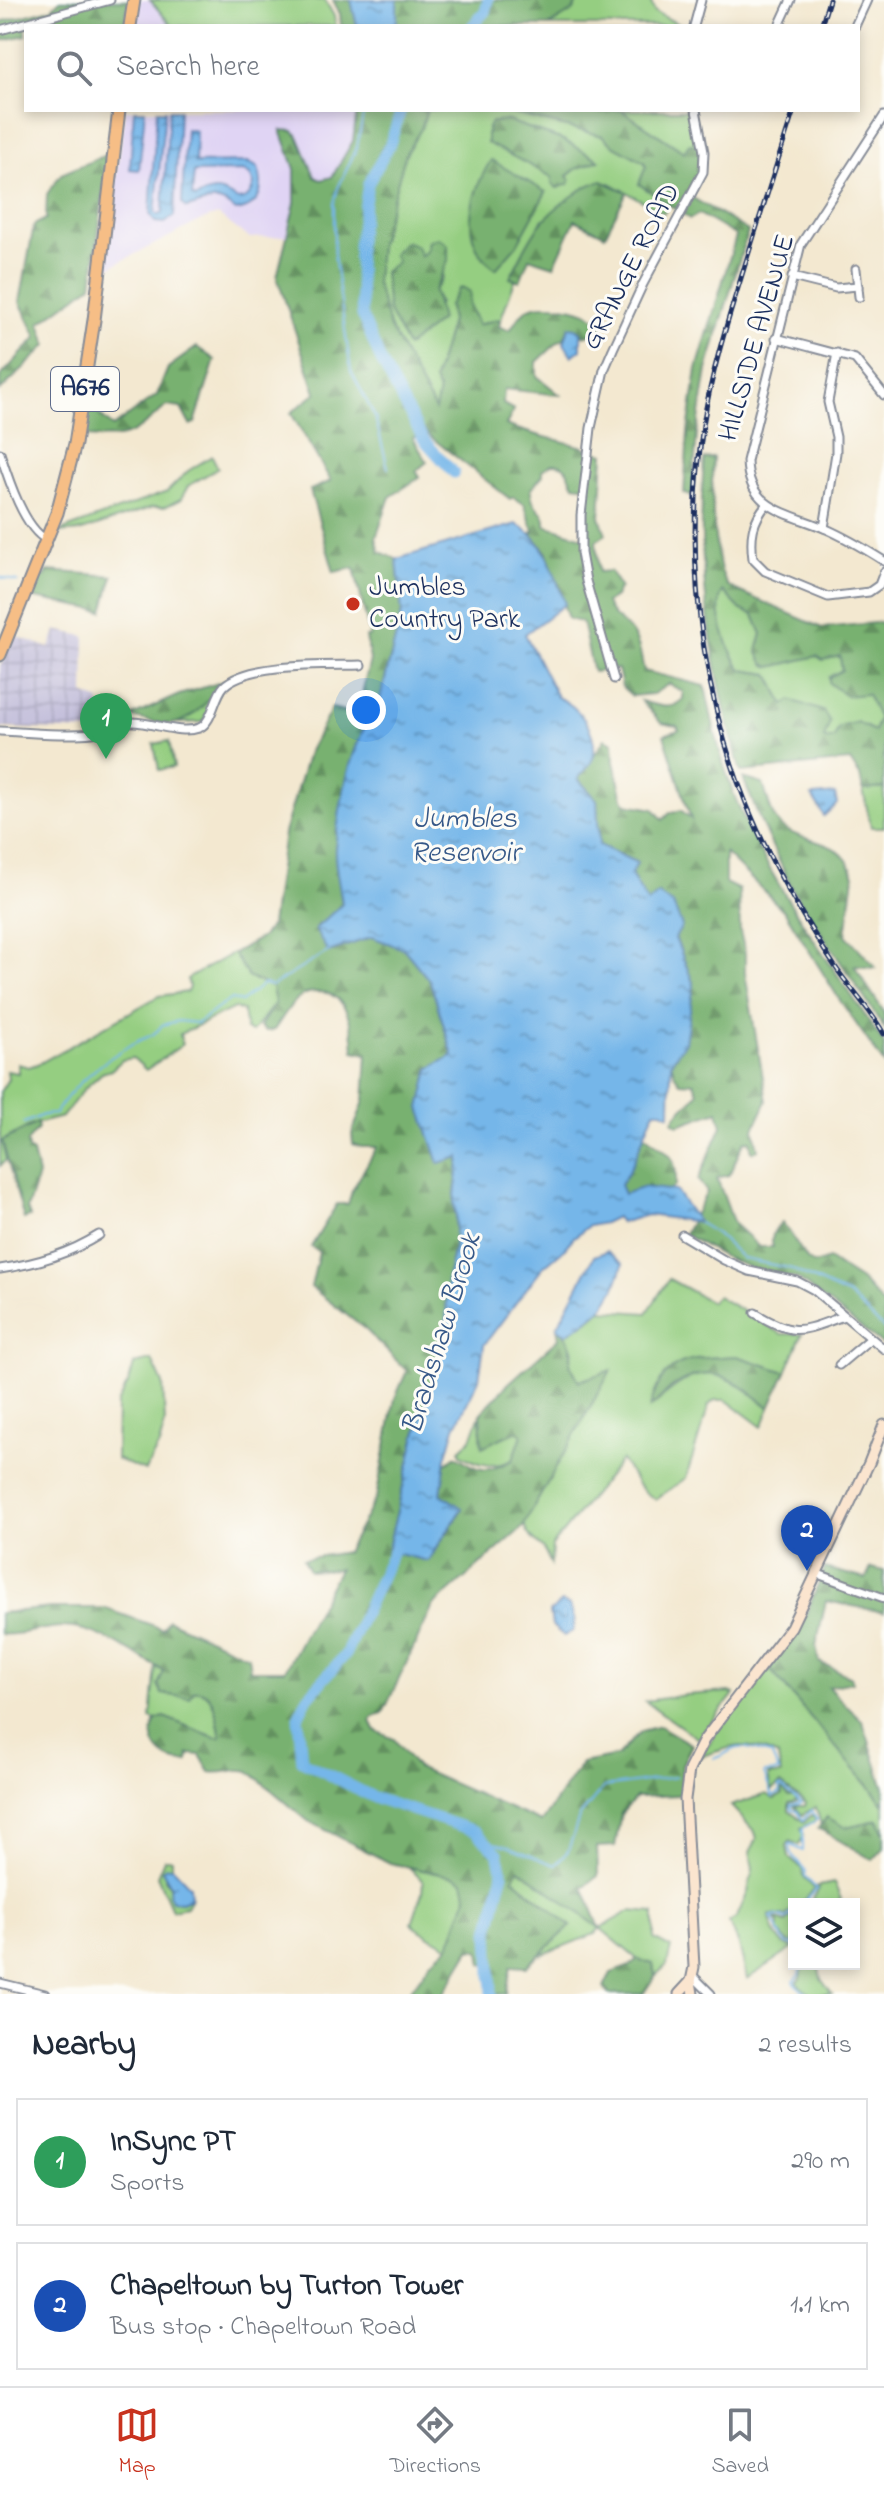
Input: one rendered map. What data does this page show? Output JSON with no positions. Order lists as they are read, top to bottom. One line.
{"streets":{"main road":["A676"],"street":["GRANGE ROAD","HILLSIDE AVENUE"]},"water":["Jumbles Reservoir","Bradshaw Brook"],"places":["Jumbles Country Park"],"page":{"search":"Search here","pins":["1","2"],"heading":["Nearby","2 results"],"list":[{"mark":"1","name":"InSync PT","note":"Sports","value":"290 m"},{"mark":"2","name":"Chapeltown by Turton Tower","note":"Bus stop · Chapeltown Road","value":"1.1 km"}],"nav":["Map","Directions","Saved"]}}
